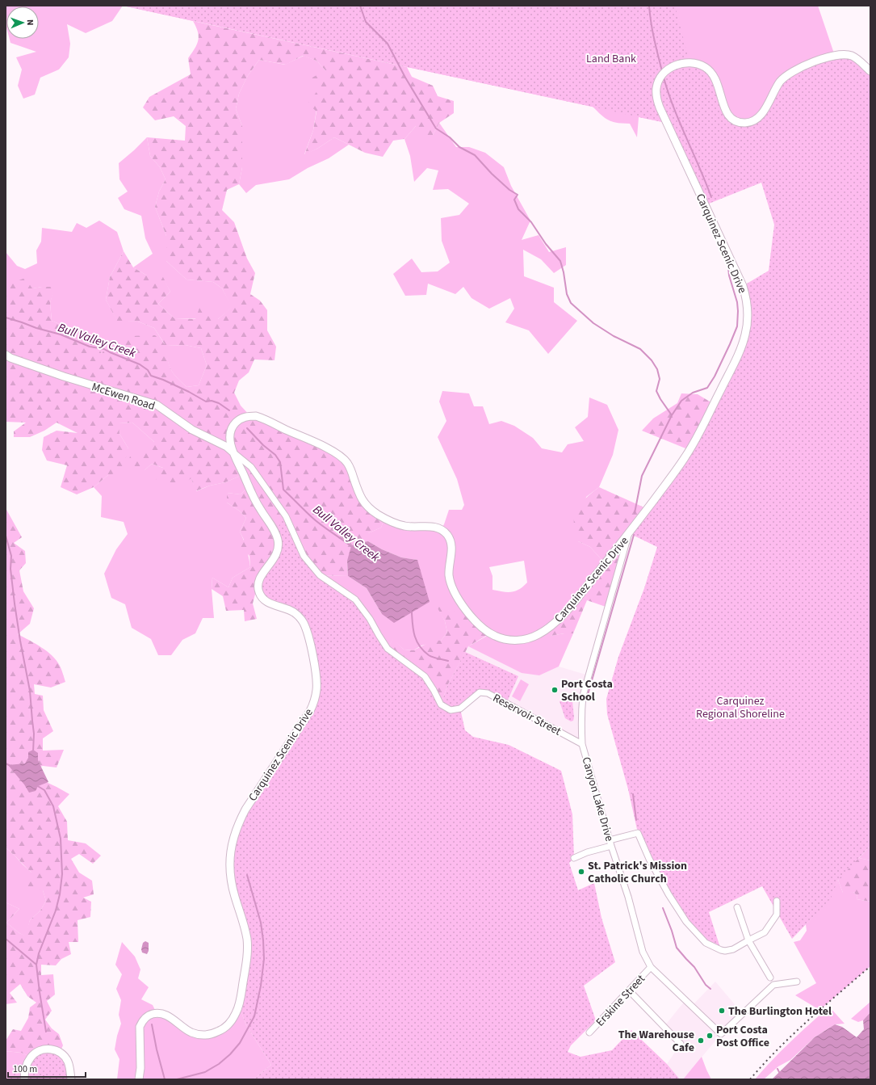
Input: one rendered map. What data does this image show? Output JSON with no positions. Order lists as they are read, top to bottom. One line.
{"streets":{"street":["Carquinez Scenic Drive","McEwen Road","Reservoir Street","Canyon Lake Drive","Erskine Street"]},"crossings":[["Carquinez Scenic Drive","McEwen Road"],["Carquinez Scenic Drive","Reservoir Street"],["Carquinez Scenic Drive","Canyon Lake Drive"],["McEwen Road","Reservoir Street"],["Reservoir Street","Canyon Lake Drive"],["Canyon Lake Drive","Erskine Street"]],"water":["Bull Valley Creek"],"parks":["Land Bank","Carquinez Regional Shoreline"],"places":["Port Costa School","St. Patrick's Mission Catholic Church","The Burlington Hotel","Port Costa Post Office","The Warehouse Cafe"],"scale_bar":"100 m","north":"right"}
